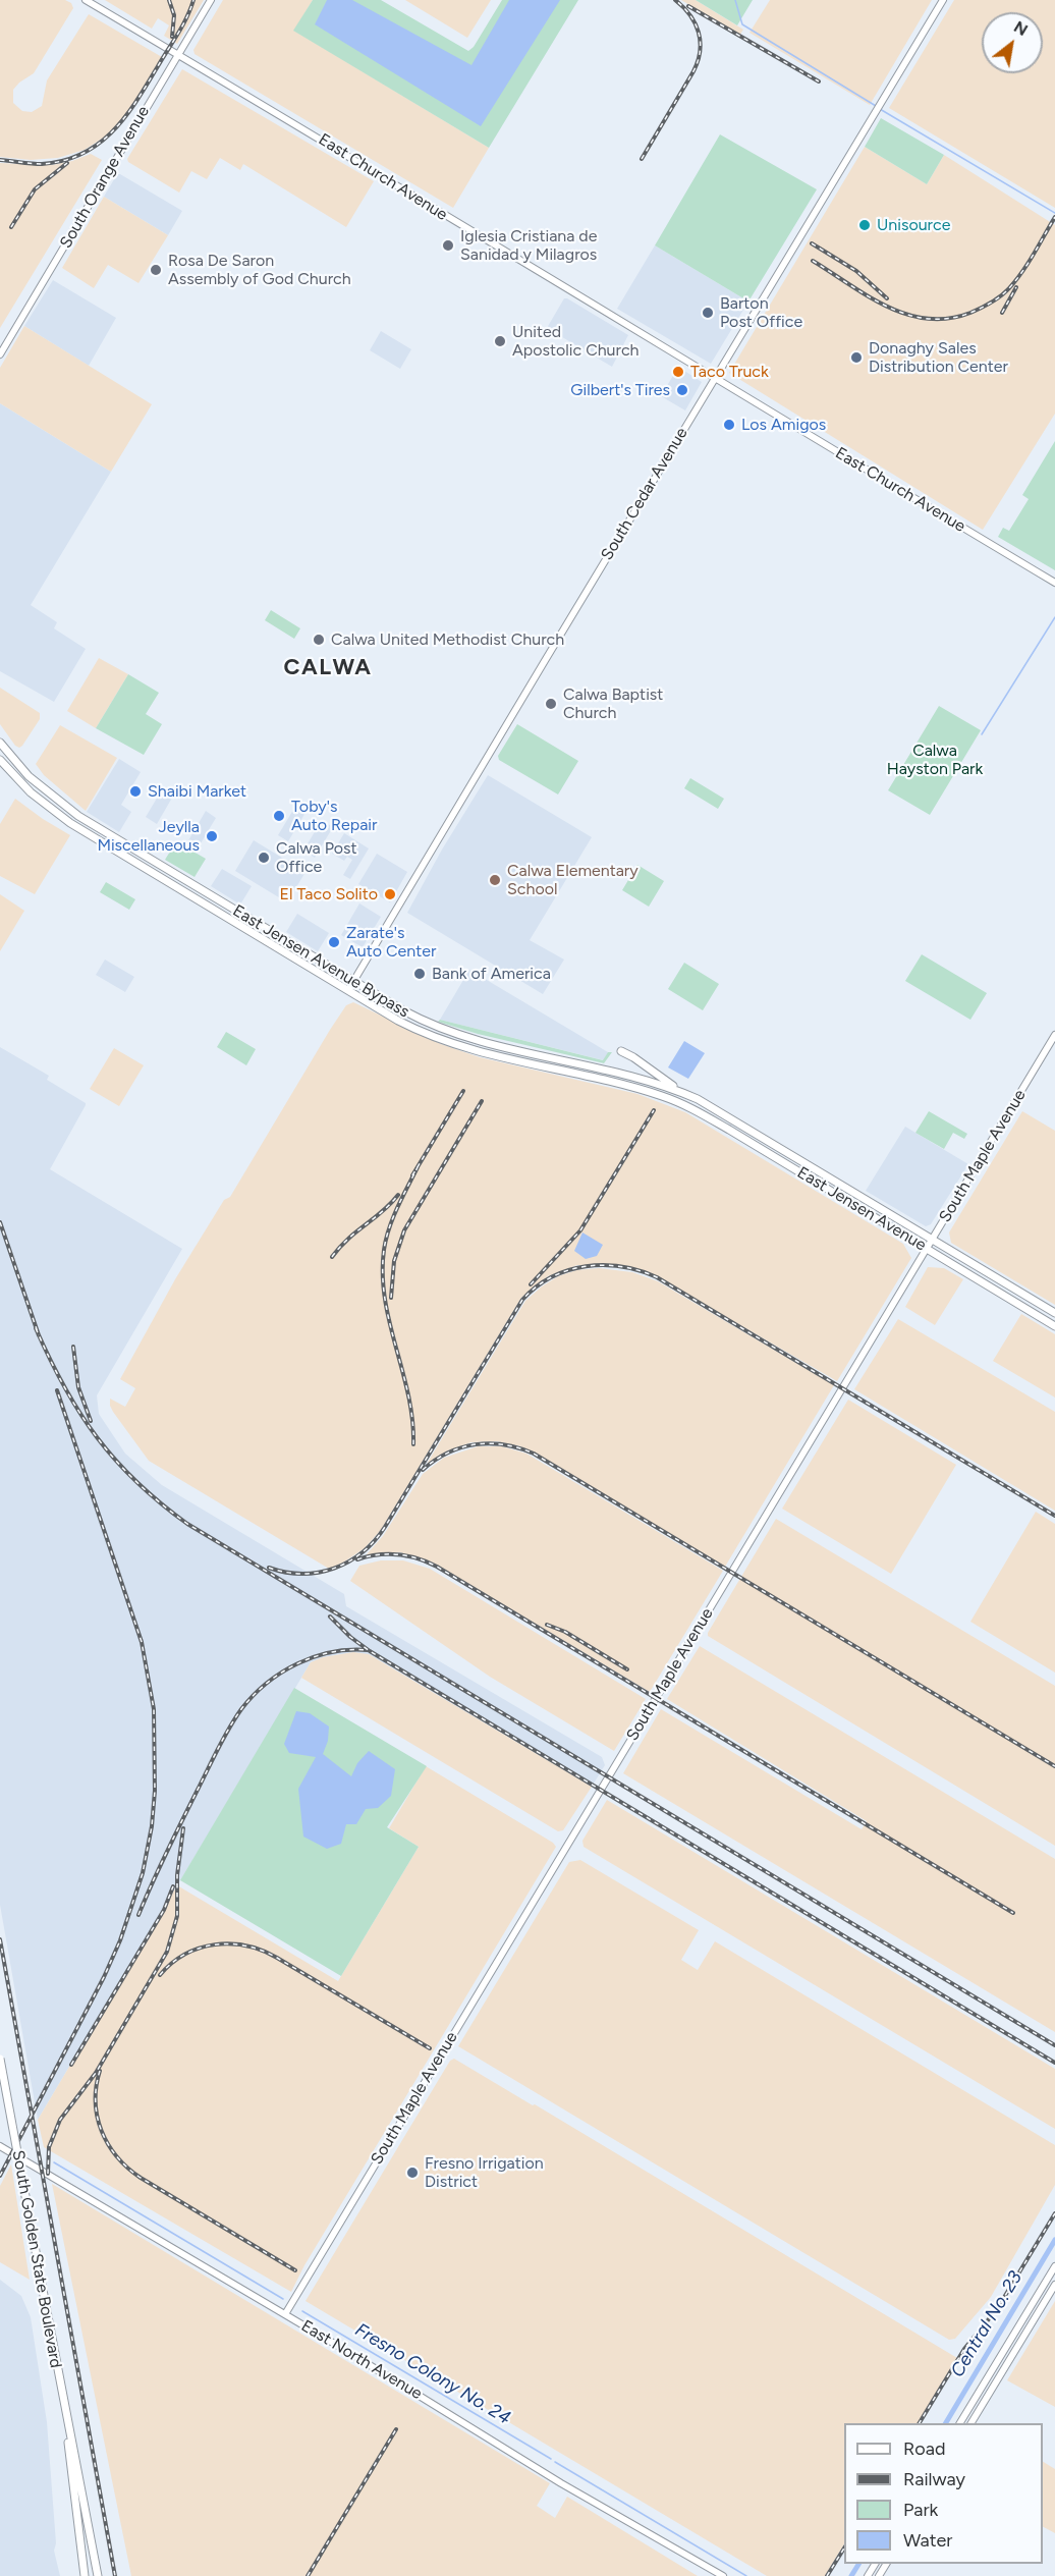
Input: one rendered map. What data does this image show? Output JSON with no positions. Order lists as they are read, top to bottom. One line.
{"streets":{"main road":["South Orange Avenue","East Church Avenue","South Cedar Avenue","East Jensen Avenue Bypass","South Maple Avenue","East Jensen Avenue","South Golden State Boulevard","East North Avenue"]},"crossings":[["South Orange Avenue","East Church Avenue"],["East Church Avenue","South Cedar Avenue"],["South Cedar Avenue","East Jensen Avenue Bypass"],["East Jensen Avenue Bypass","East Jensen Avenue"],["South Maple Avenue","East Jensen Avenue"],["South Maple Avenue","East North Avenue"]],"districts":["CALWA"],"water":["Central No. 23","Fresno Colony No. 24"],"parks":["Calwa Hayston Park"],"places":["Unisource","Iglesia Cristiana de Sanidad y Milagros","Rosa De Saron Assembly of God Church","Barton Post Office","United Apostolic Church","Donaghy Sales Distribution Center","Taco Truck","Gilbert's Tires","Los Amigos","Calwa United Methodist Church","Calwa Baptist Church","Shaibi Market","Toby's Auto Repair","Jeylla Miscellaneous","Calwa Post Office","Calwa Elementary School","El Taco Solito","Zarate's Auto Center","Bank of America","Fresno Irrigation District"],"legend":["Road","Railway","Park","Water"],"north":"top right"}
